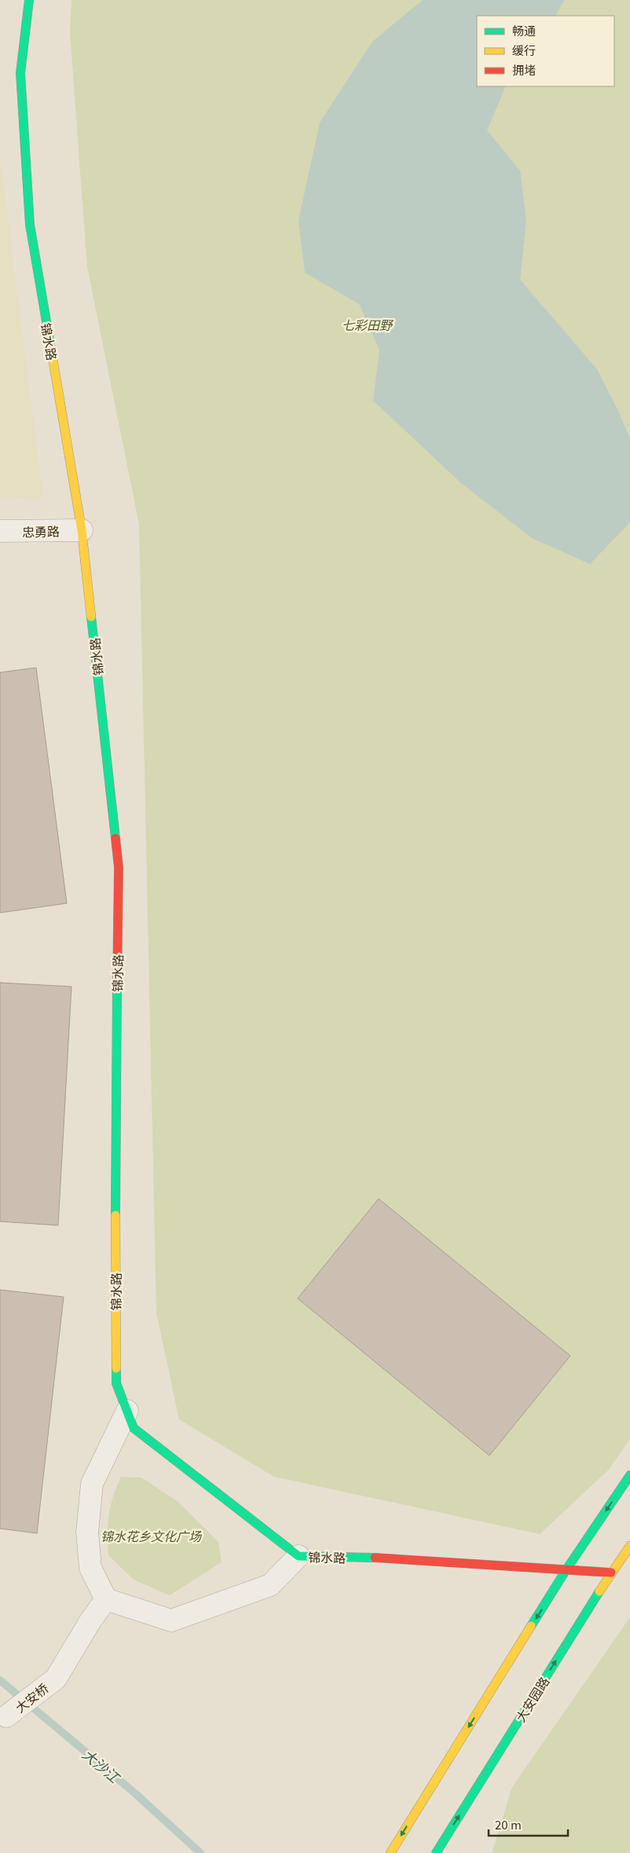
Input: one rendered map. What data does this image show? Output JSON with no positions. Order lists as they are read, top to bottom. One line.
{"streets":{"street":["锦水路","忠勇路","大安桥","大安园路"]},"crossings":[["锦水路","忠勇路"],["锦水路","大安园路"]],"water":["大沙江"],"parks":["七彩田野","锦水花乡文化广场"],"legend":["畅通","缓行","拥堵"],"scale_bar":"20 m"}
